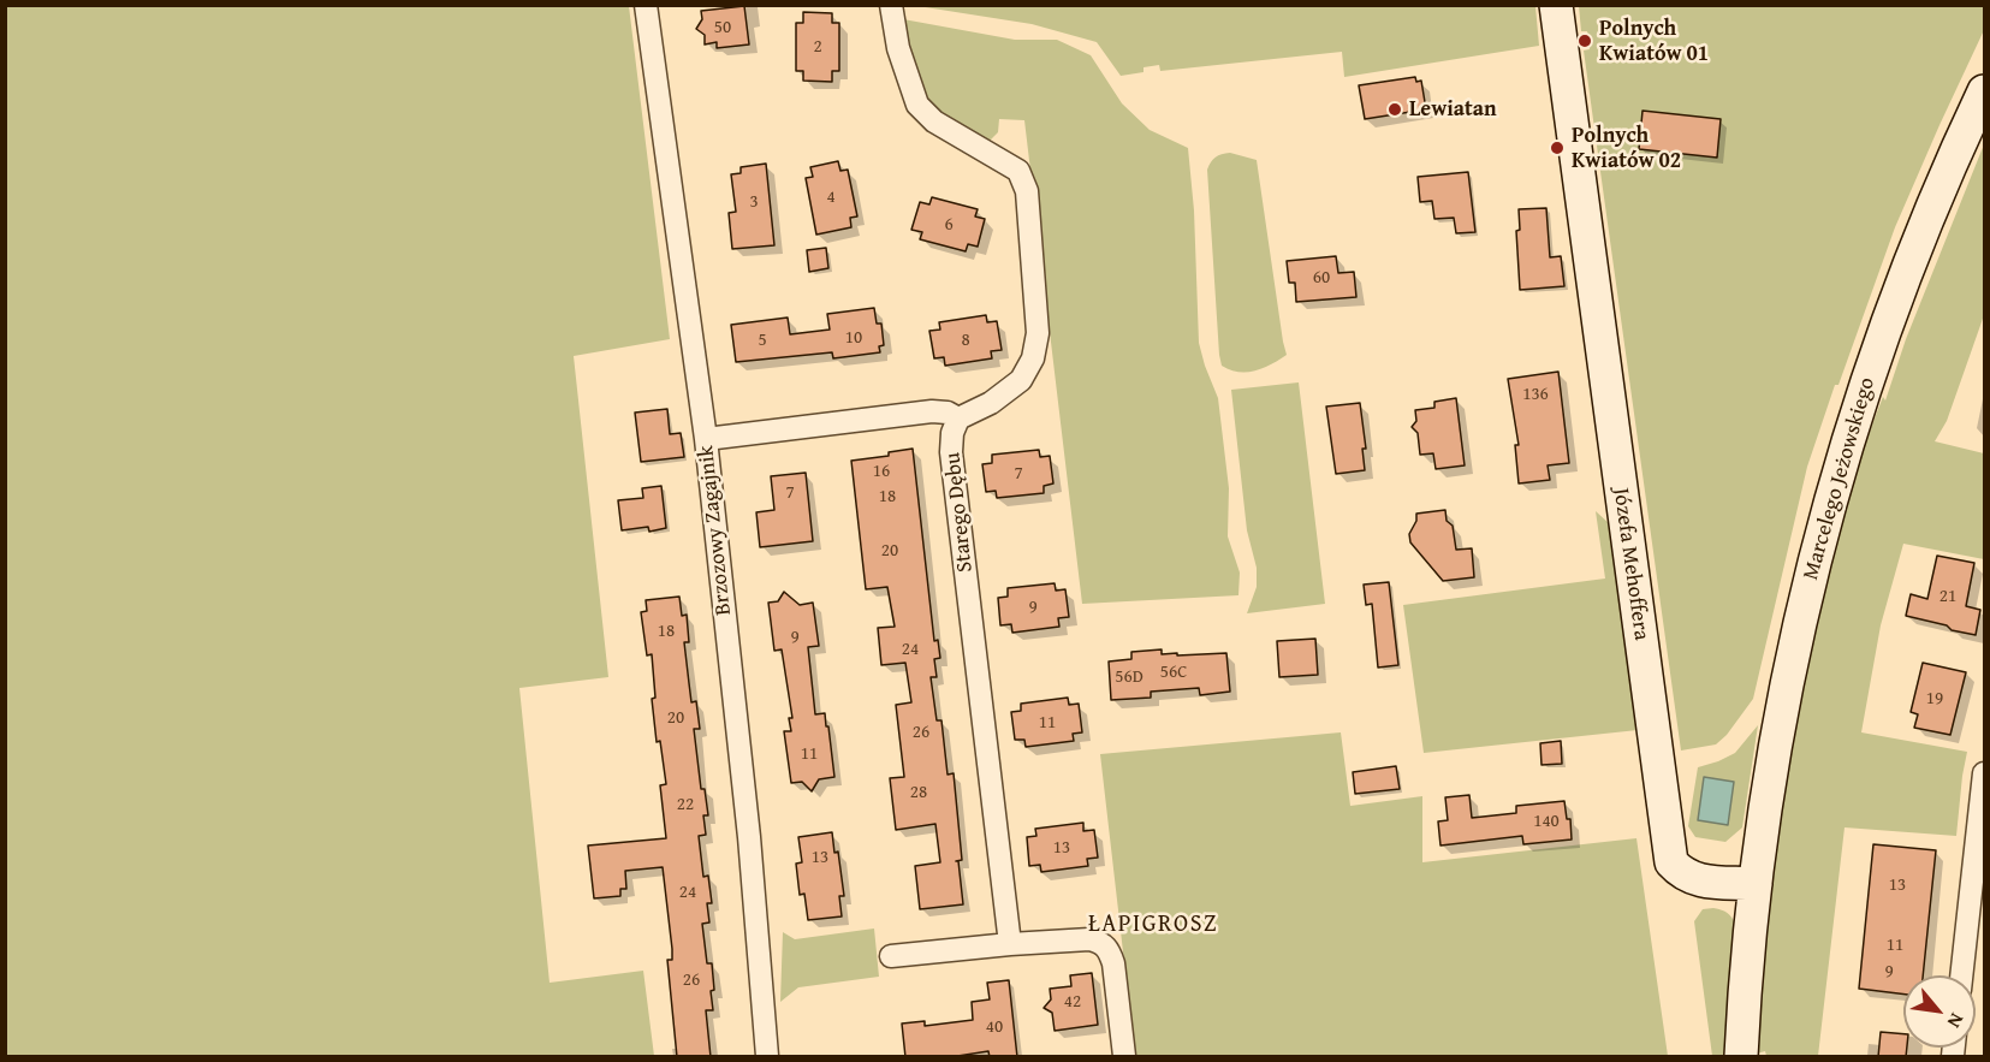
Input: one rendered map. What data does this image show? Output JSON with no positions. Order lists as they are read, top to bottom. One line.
{"streets":{"street":["Marcelego Jeżowskiego","Starego Dębu","Brzozowy Zagajnik","Józefa Mehoffera"]},"crossings":[["Marcelego Jeżowskiego","Józefa Mehoffera"]],"districts":["ŁAPIGROSZ"],"places":["Polnych Kwiatów 01","Lewiatan","Polnych Kwiatów 02"],"house_numbers":["50","2","4","3","6","60","10","5","8","136","16","7","7","18","20","21","9","18","9","24","56C","56D","19","20","11","26","11","28","22","140","13","13","13","24","11","9","26","42","40"],"north":"bottom right"}
